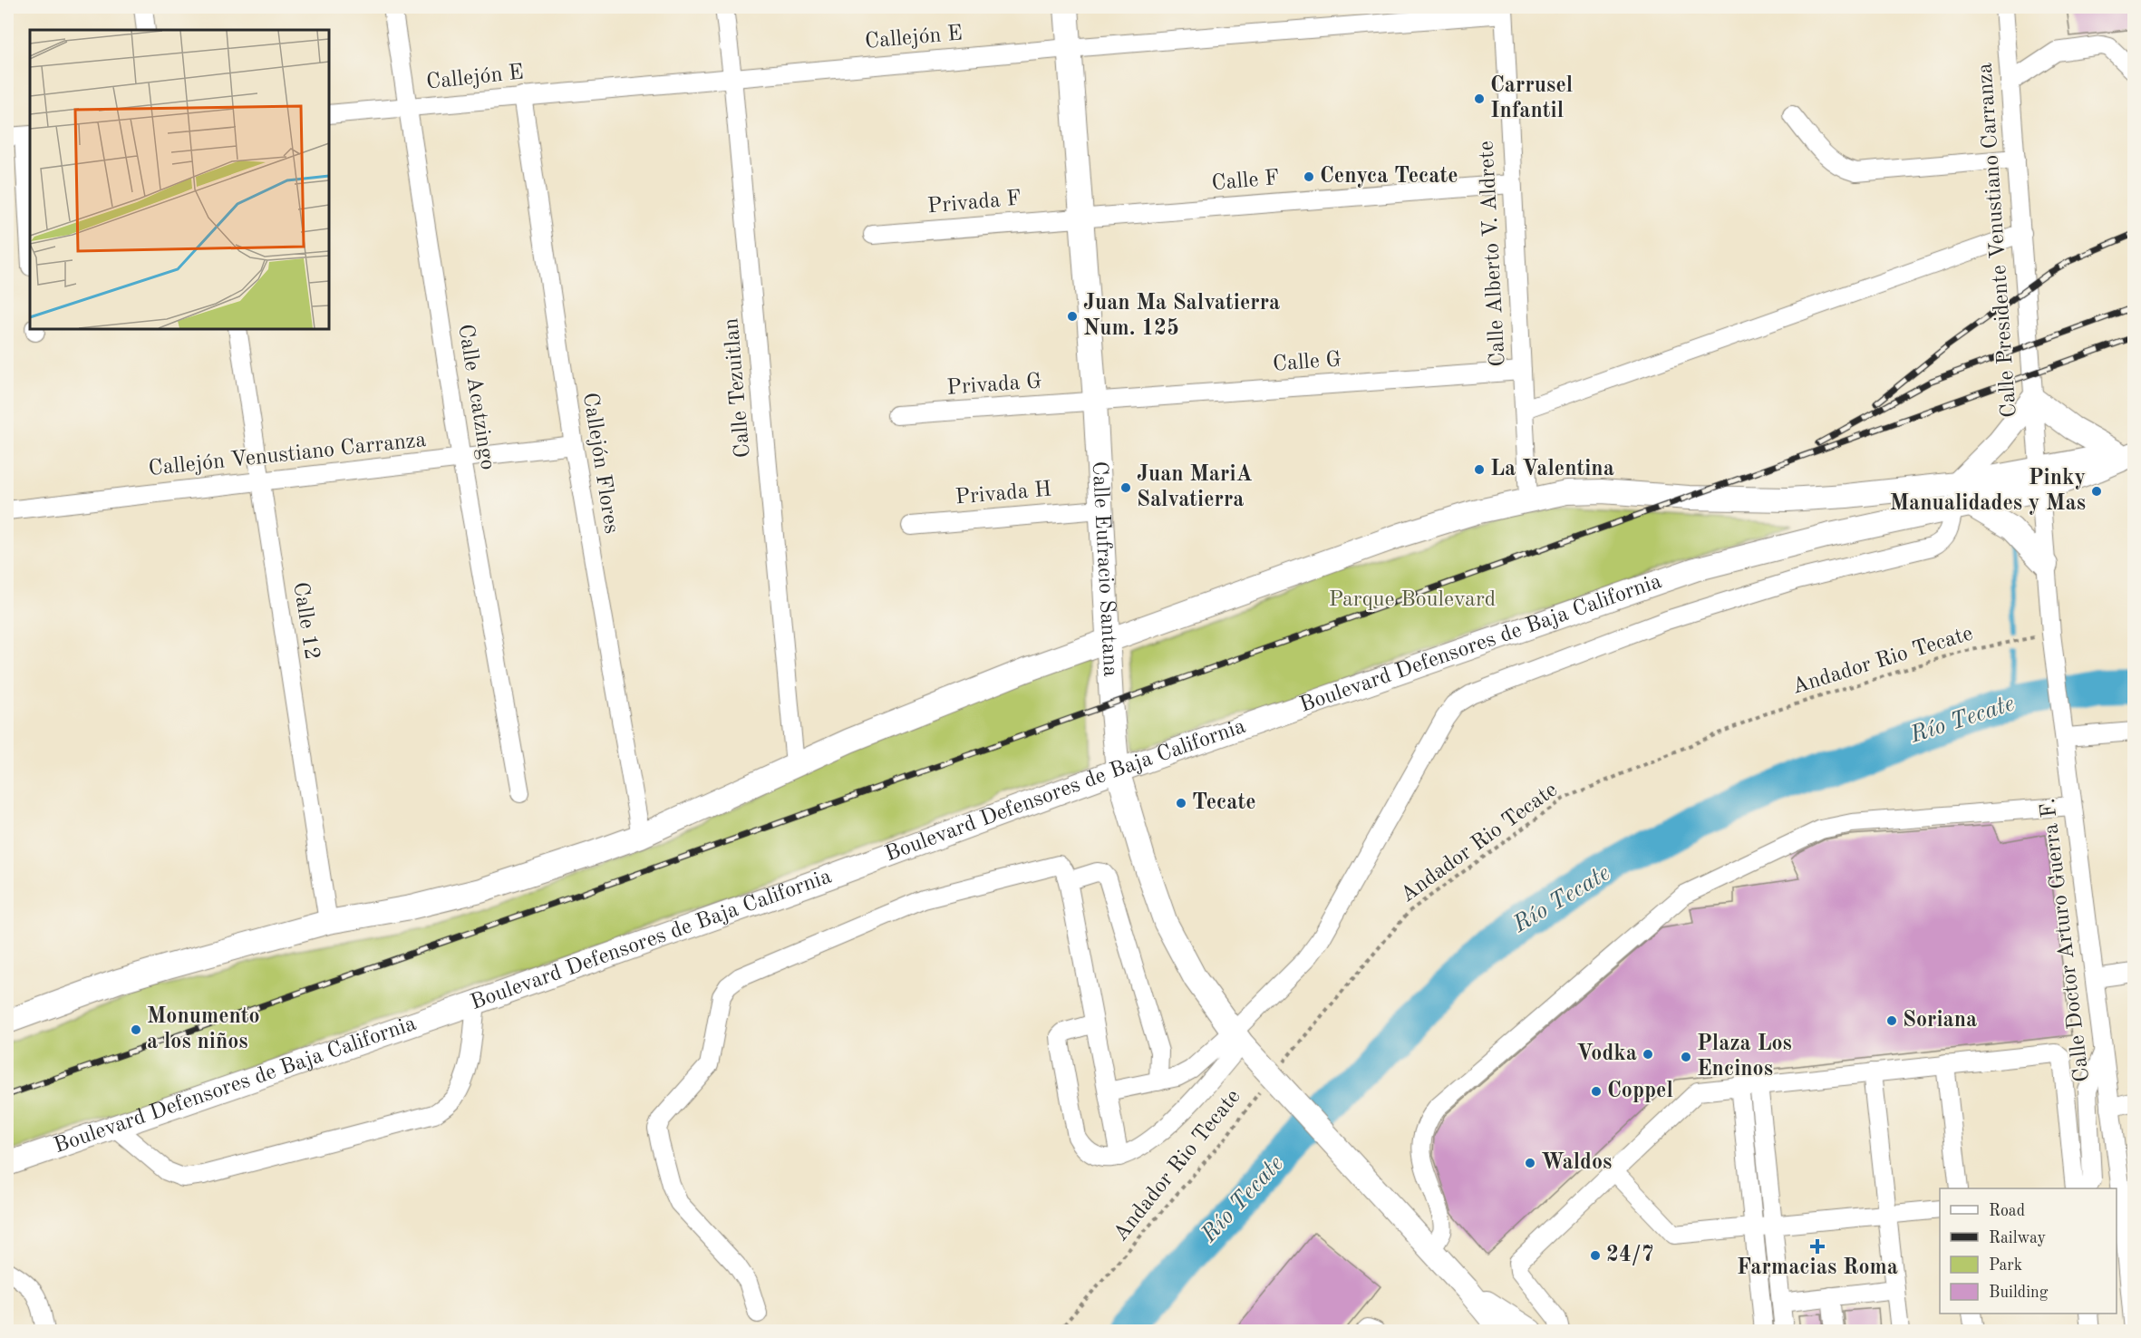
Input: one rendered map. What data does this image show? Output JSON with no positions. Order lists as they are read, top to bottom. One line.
{"streets":{"main road":["Calle Eufracio Santana","Boulevard Defensores de Baja California"],"street":["Callejón E","Calle F","Privada F","Calle Presidente Venustiano Carranza","Calle Alberto V. Aldrete","Calle G","Privada G","Calle Tezuitlan","Calle Acatzingo","Callejón Venustiano Carranza","Callejón Flores","Privada H","Calle 12","Calle Doctor Arturo Guerra F."],"path":["Andador Rio Tecate"]},"crossings":[["Callejón E","Calle Alberto V. Aldrete"],["Callejón E","Calle Tezuitlan"],["Callejón E","Calle Acatzingo"],["Callejón E","Callejón Flores"],["Callejón E","Calle Eufracio Santana"],["Calle F","Privada F"],["Calle F","Calle Alberto V. Aldrete"],["Calle F","Calle Eufracio Santana"],["Privada F","Calle Eufracio Santana"],["Calle Presidente Venustiano Carranza","Boulevard Defensores de Baja California"],["Calle Presidente Venustiano Carranza","Andador Rio Tecate"],["Calle Presidente Venustiano Carranza","Calle Doctor Arturo Guerra F."],["Calle Alberto V. Aldrete","Calle G"],["Calle Alberto V. Aldrete","Boulevard Defensores de Baja California"],["Calle G","Privada G"],["Calle G","Calle Eufracio Santana"],["Privada G","Calle Eufracio Santana"],["Calle Tezuitlan","Boulevard Defensores de Baja California"],["Calle Acatzingo","Callejón Venustiano Carranza"],["Callejón Venustiano Carranza","Callejón Flores"],["Callejón Venustiano Carranza","Calle 12"],["Callejón Flores","Boulevard Defensores de Baja California"],["Privada H","Calle Eufracio Santana"],["Calle Eufracio Santana","Boulevard Defensores de Baja California"],["Calle Eufracio Santana","Andador Rio Tecate"],["Calle 12","Boulevard Defensores de Baja California"],["Andador Rio Tecate","Calle Doctor Arturo Guerra F."]],"water":["Río Tecate"],"parks":["Parque Boulevard"],"places":{"other":["Carrusel Infantil","Cenyca Tecate","Juan Ma Salvatierra Num. 125","La Valentina","Juan MariA Salvatierra","Pinky Manualidades y Mas","Tecate","Soriana","Monumento a los niños","Vodka","Plaza Los Encinos","Coppel","Waldos","24/7"],"health":["Farmacias Roma"]},"legend":["Road","Railway","Park","Building"]}
